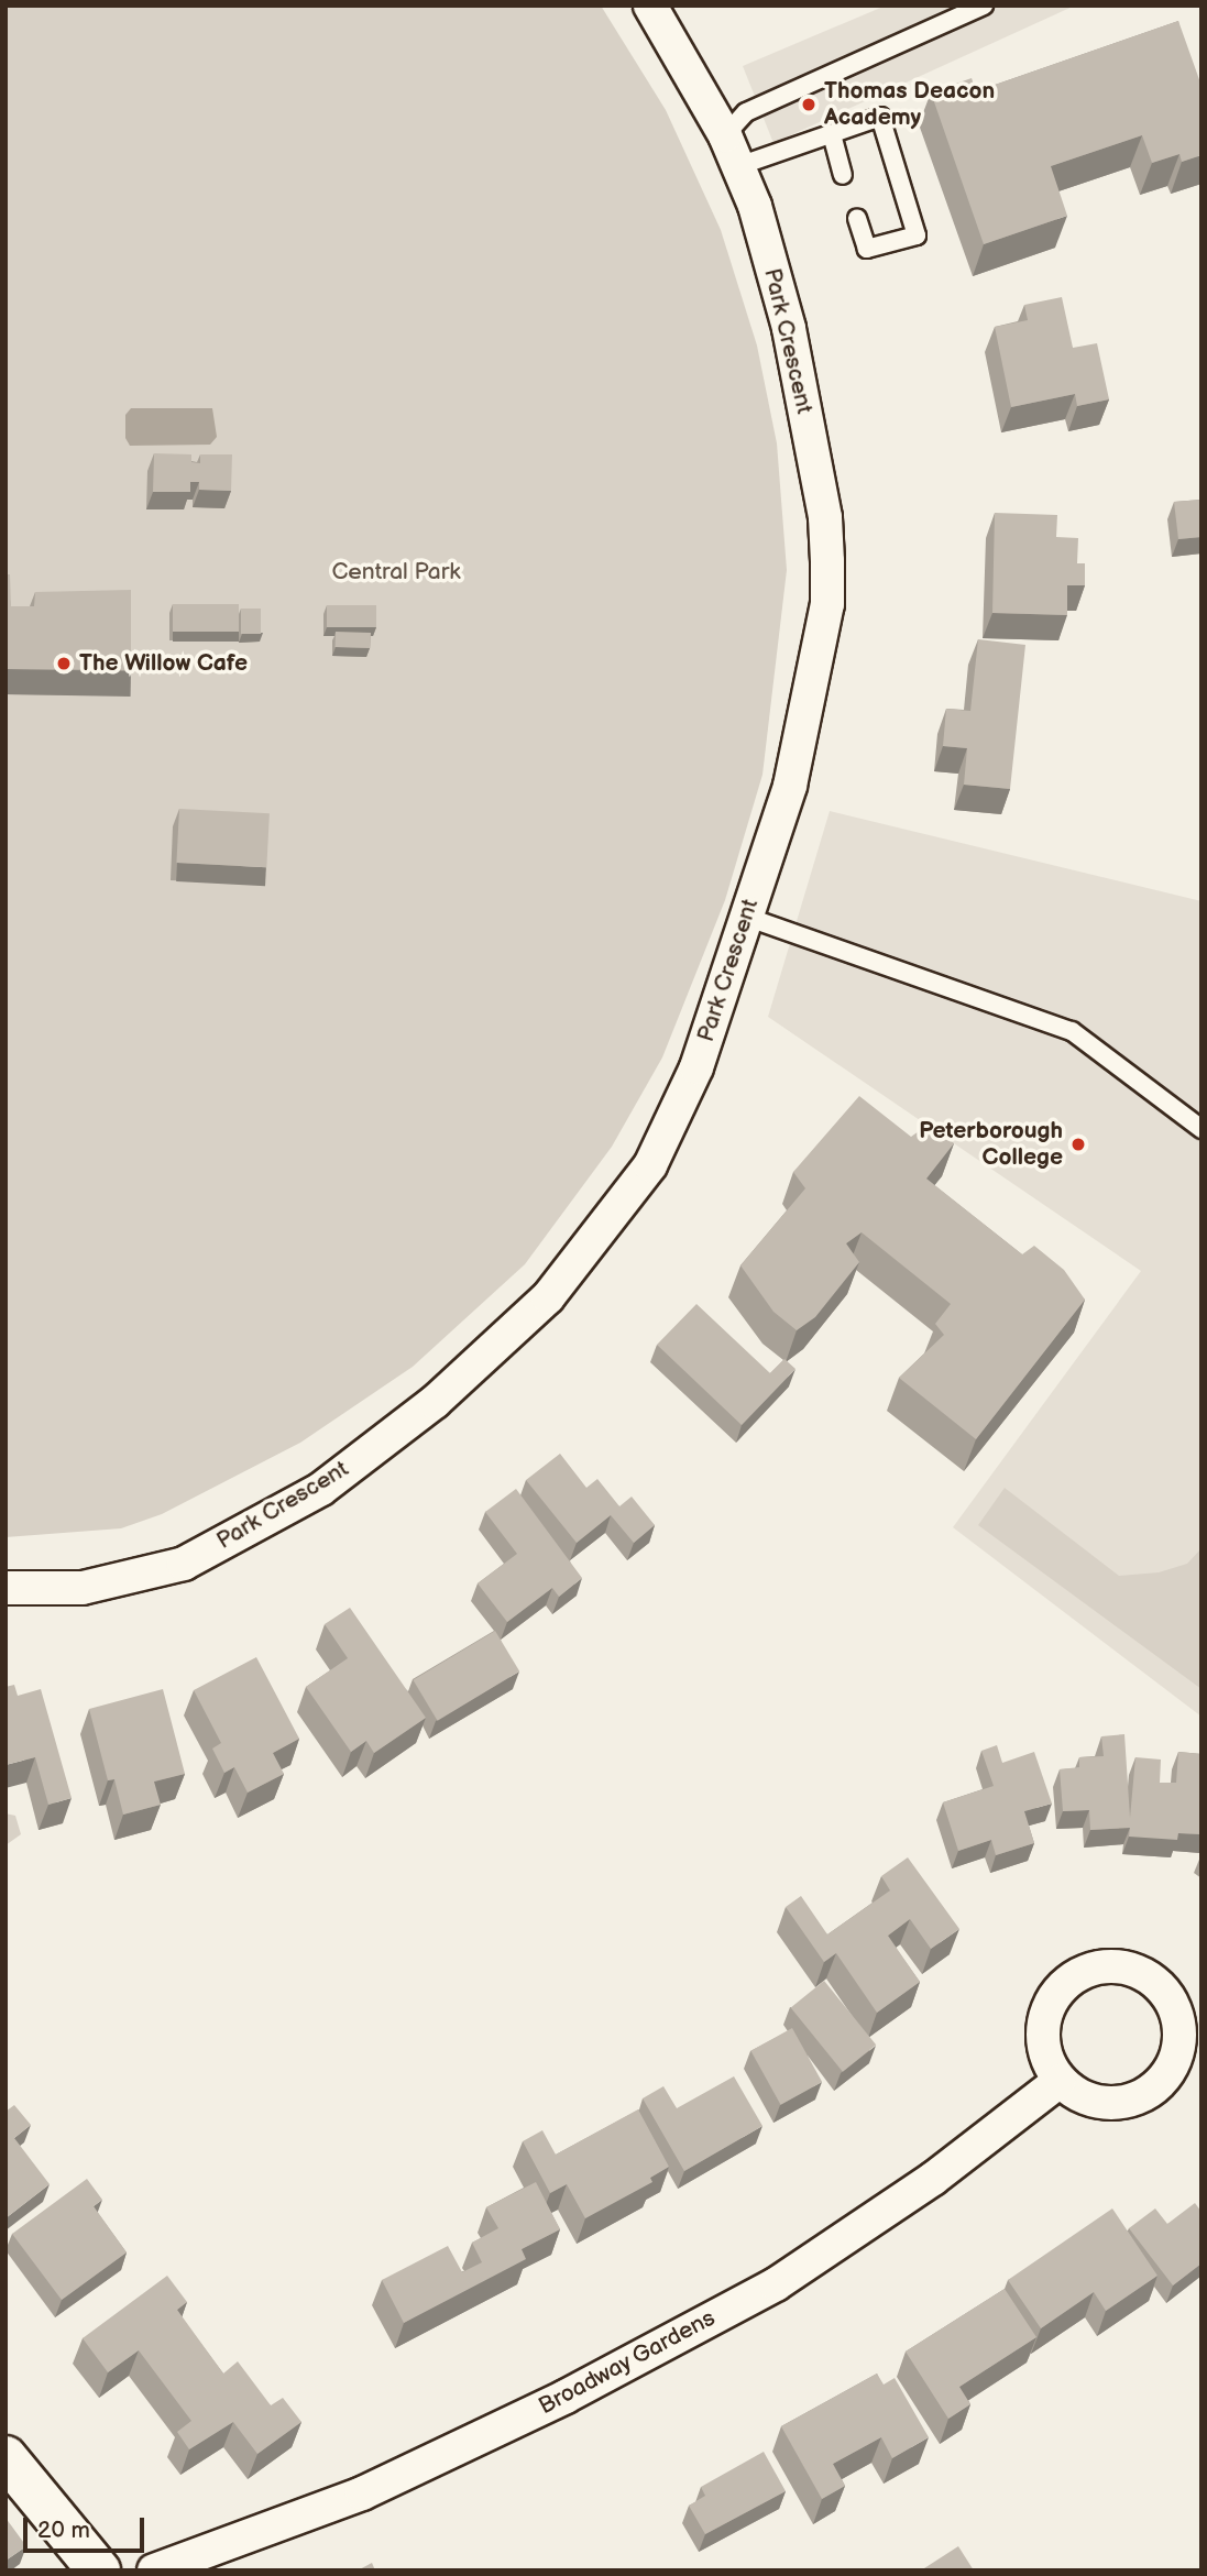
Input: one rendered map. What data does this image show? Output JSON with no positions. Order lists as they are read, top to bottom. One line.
{"streets":{"street":["Park Crescent","Broadway Gardens"]},"parks":["Central Park"],"places":["Thomas Deacon Academy","The Willow Cafe","Peterborough College"],"scale_bar":"20 m"}
